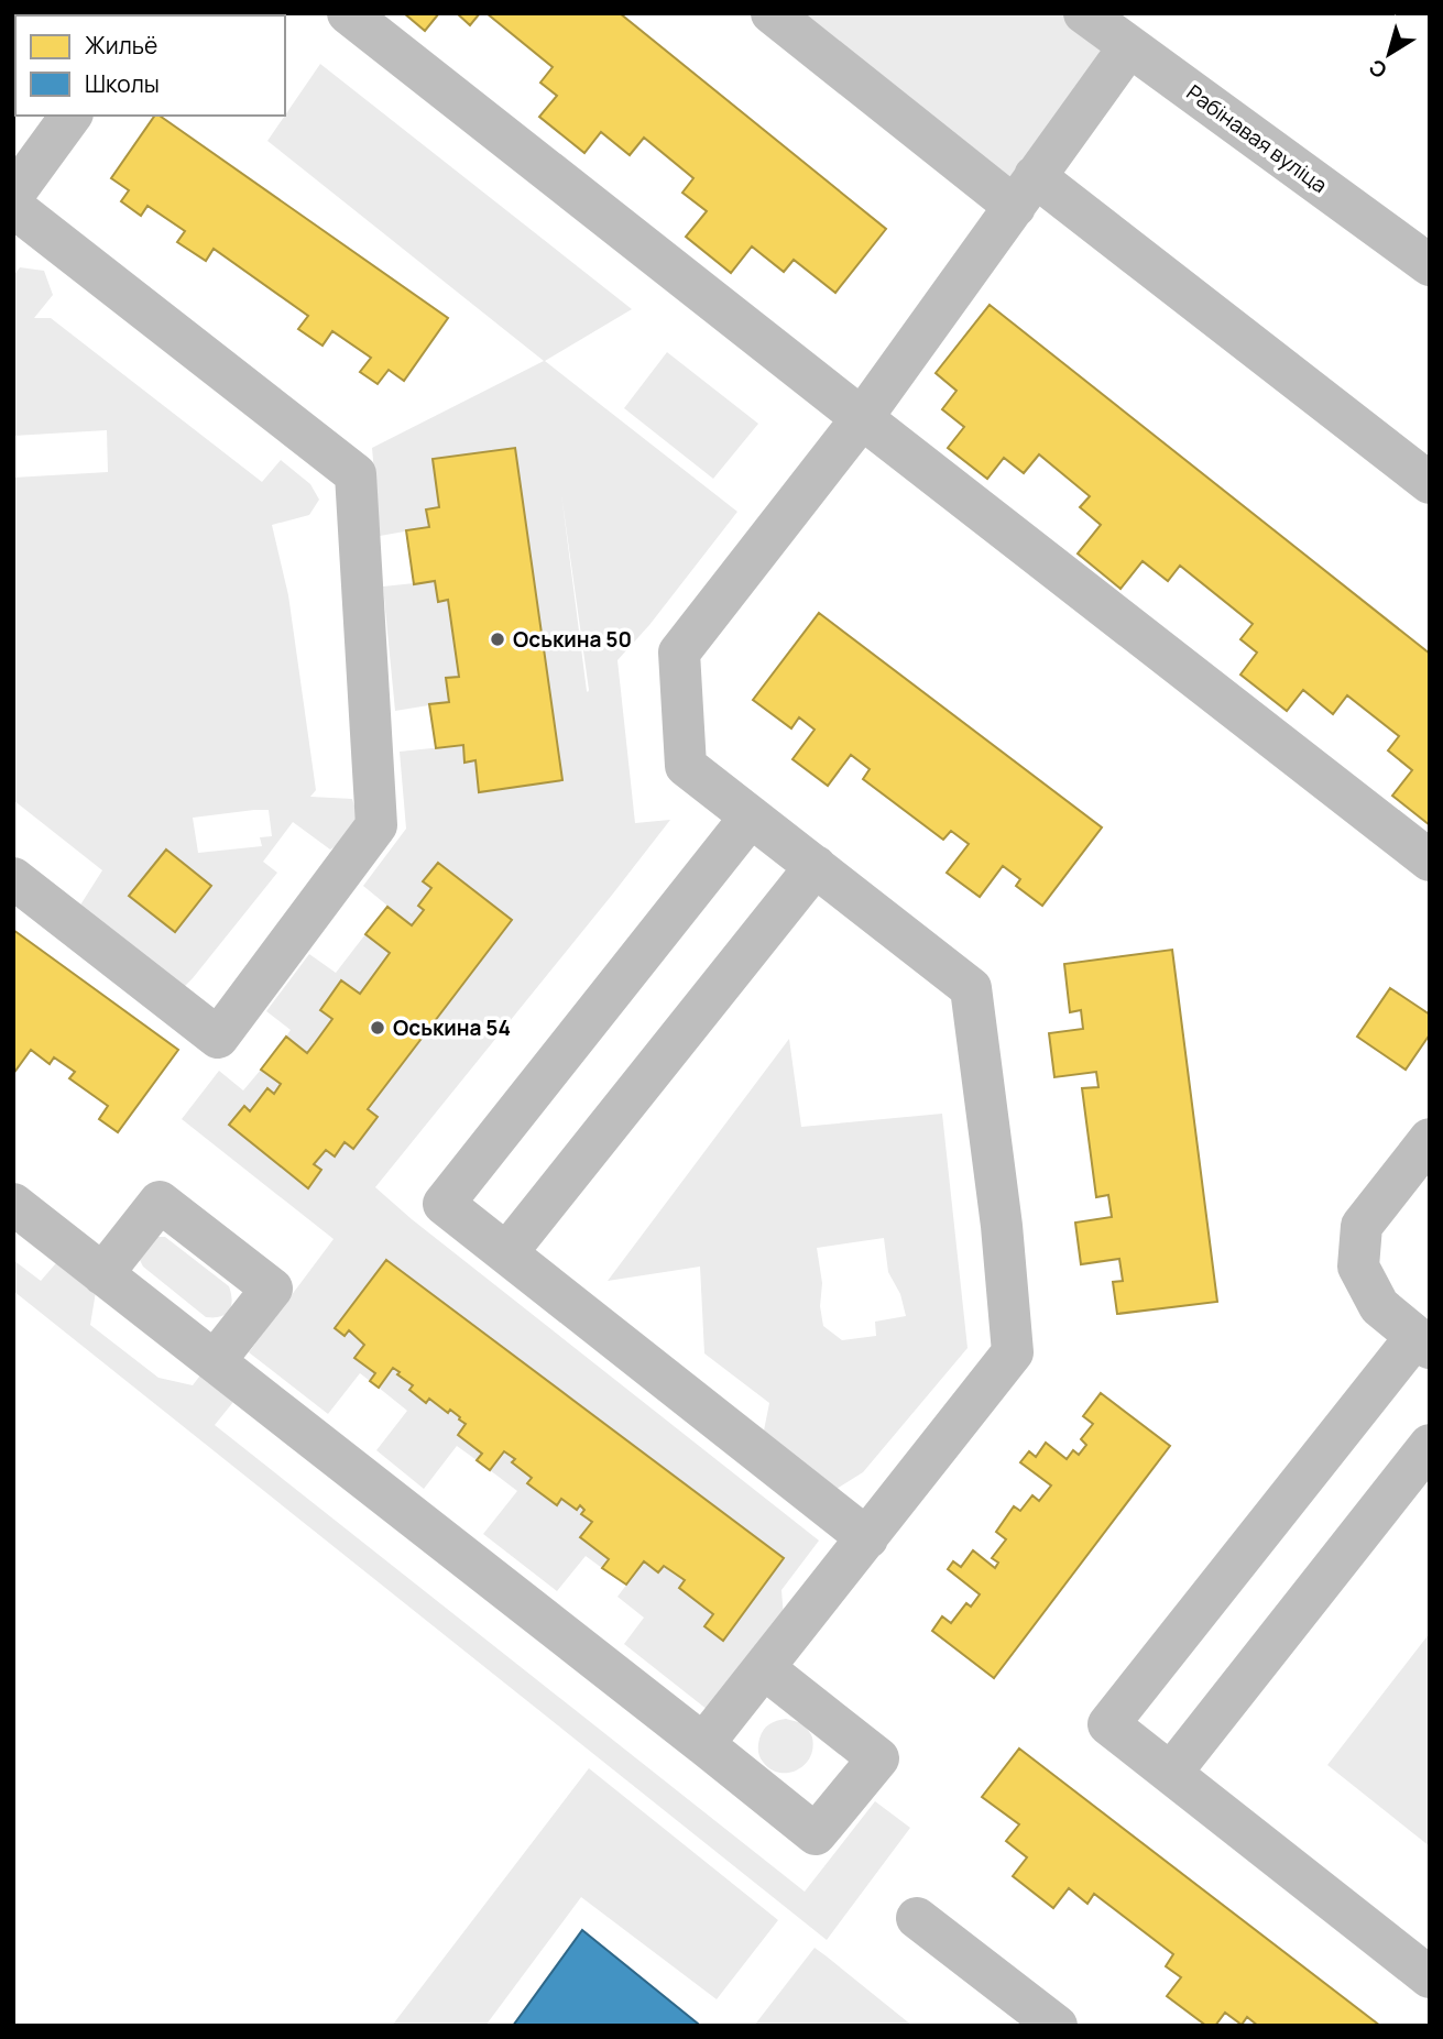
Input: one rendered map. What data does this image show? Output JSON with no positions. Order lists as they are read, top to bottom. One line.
{"streets":{"street":["Рабінавая вуліца"]},"places":["Оськина 50","Оськина 54"],"legend":["Жильё","Школы"],"north":"bottom left"}
